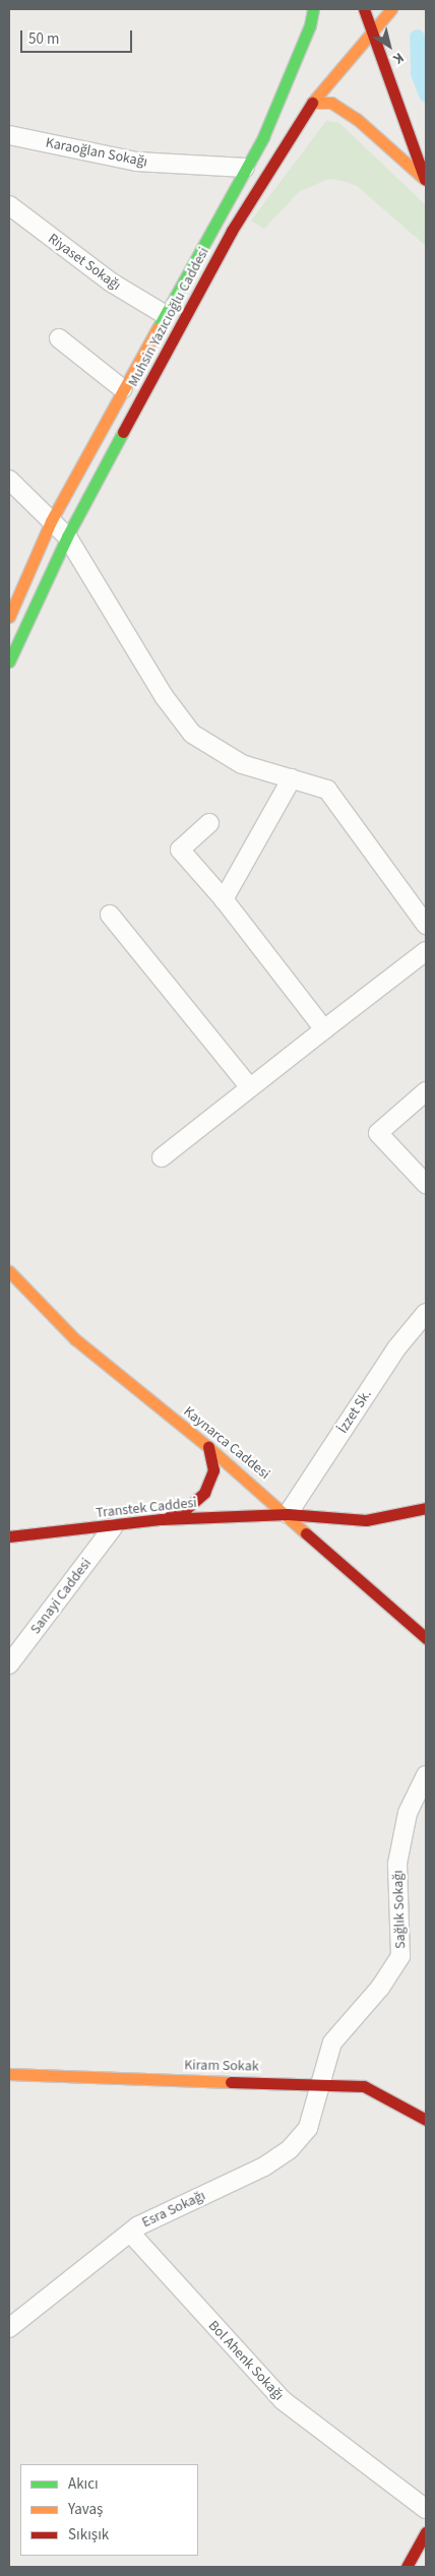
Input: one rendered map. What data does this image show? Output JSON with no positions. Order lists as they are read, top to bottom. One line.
{"streets":{"street":["Karaoğlan Sokağı","Riyaset Sokağı","Muhsin Yazıcıoğlu Caddesi","İzzet Sk.","Kaynarca Caddesi","Transtek Caddesi","Sanayi Caddesi","Sağlık Sokağı","Kiram Sokak","Esra Sokağı","Bol Ahenk Sokağı"]},"crossings":[["Karaoğlan Sokağı","Muhsin Yazıcıoğlu Caddesi"],["Riyaset Sokağı","Muhsin Yazıcıoğlu Caddesi"],["İzzet Sk.","Kaynarca Caddesi"],["İzzet Sk.","Transtek Caddesi"],["Kaynarca Caddesi","Transtek Caddesi"],["Transtek Caddesi","Sanayi Caddesi"],["Sağlık Sokağı","Kiram Sokak"],["Sağlık Sokağı","Esra Sokağı"],["Kiram Sokak","Esra Sokağı"],["Esra Sokağı","Bol Ahenk Sokağı"]],"legend":["Akıcı","Yavaş","Sıkışık"],"scale_bar":"50 m","north":"bottom right"}
